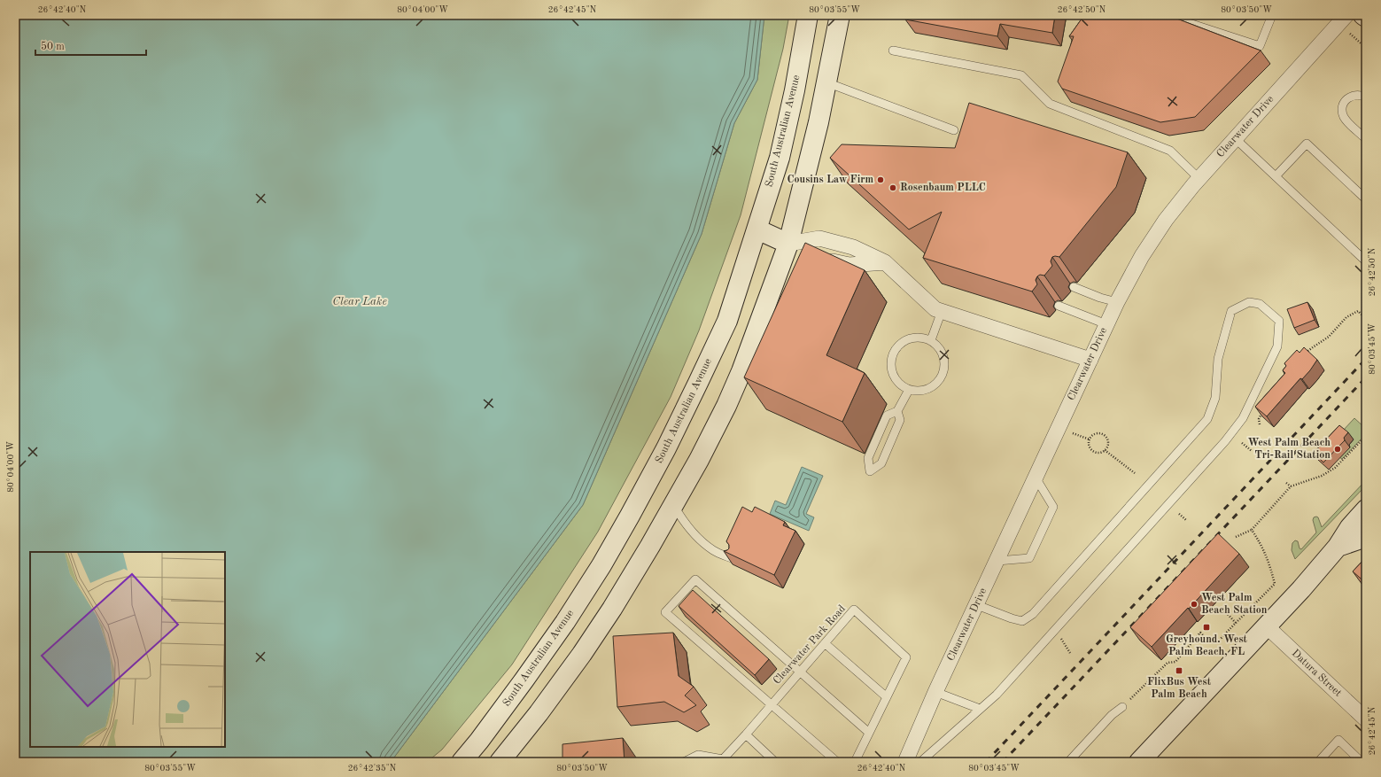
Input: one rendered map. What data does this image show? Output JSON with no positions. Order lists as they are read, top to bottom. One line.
{"streets":{"main road":["South Australian Avenue"],"street":["Clearwater Drive","Datura Street"],"lane":["Clearwater Park Road"]},"water":["Clear Lake"],"places":{"other":["Cousins Law Firm","Rosenbaum PLLC","West Palm Beach Tri-Rail Station","West Palm Beach Station"],"transit":["Greyhound. West Palm Beach, FL","FlixBus West Palm Beach"]},"scale_bar":"50 m","coordinates":["26°42'40\"N","80°04'00\"W","26°42'45\"N","80°03'55\"W","26°42'50\"N","80°03'50\"W","80°03'45\"W","26°42'35\"N"]}
